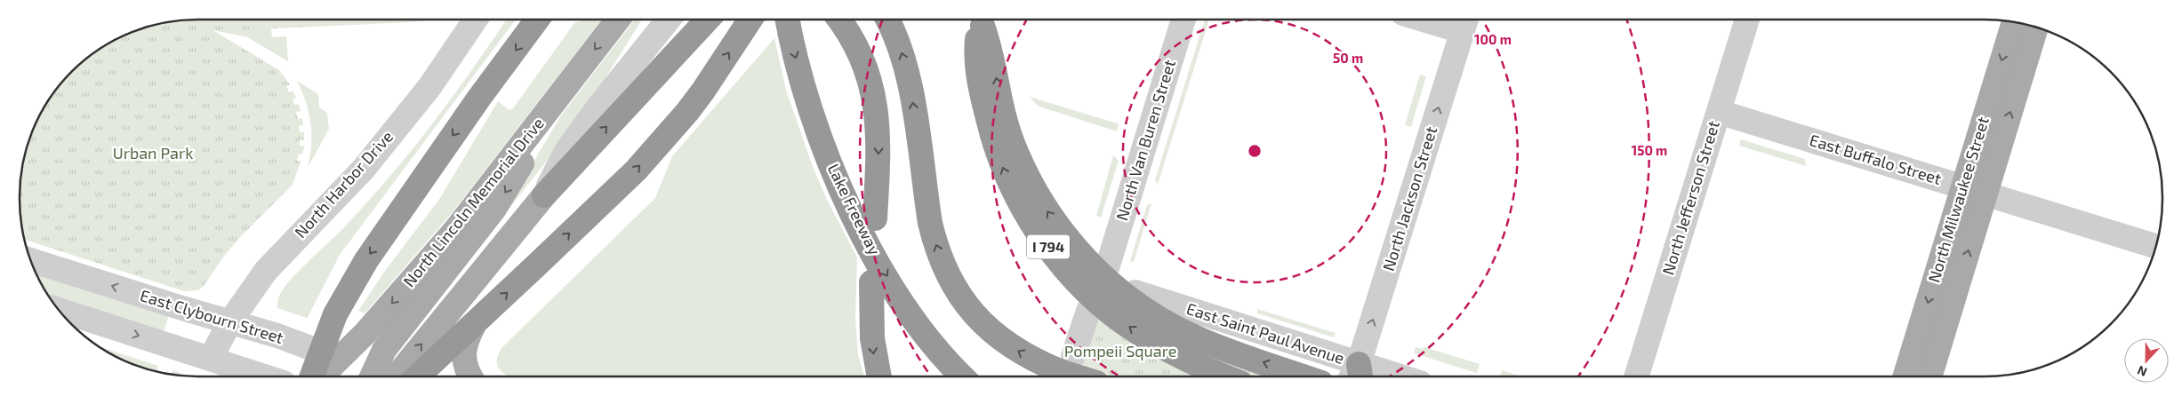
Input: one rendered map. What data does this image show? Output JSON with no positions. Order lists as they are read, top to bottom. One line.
{"streets":{"highway":["Lake Freeway","I 794"],"main road":["North Milwaukee Street","North Lincoln Memorial Drive","East Clybourn Street"],"street":["North Van Buren Street","East Buffalo Street","North Harbor Drive","North Jefferson Street","North Jackson Street","East Saint Paul Avenue"]},"crossings":[["East Buffalo Street","North Jefferson Street"],["East Buffalo Street","North Milwaukee Street"],["North Harbor Drive","East Clybourn Street"],["North Jackson Street","East Saint Paul Avenue"],["North Lincoln Memorial Drive","East Clybourn Street"]],"one_way":["North Jackson Street"],"parks":["Urban Park","Pompeii Square"],"north":"bottom","rings":["100 m","50 m","150 m"]}
